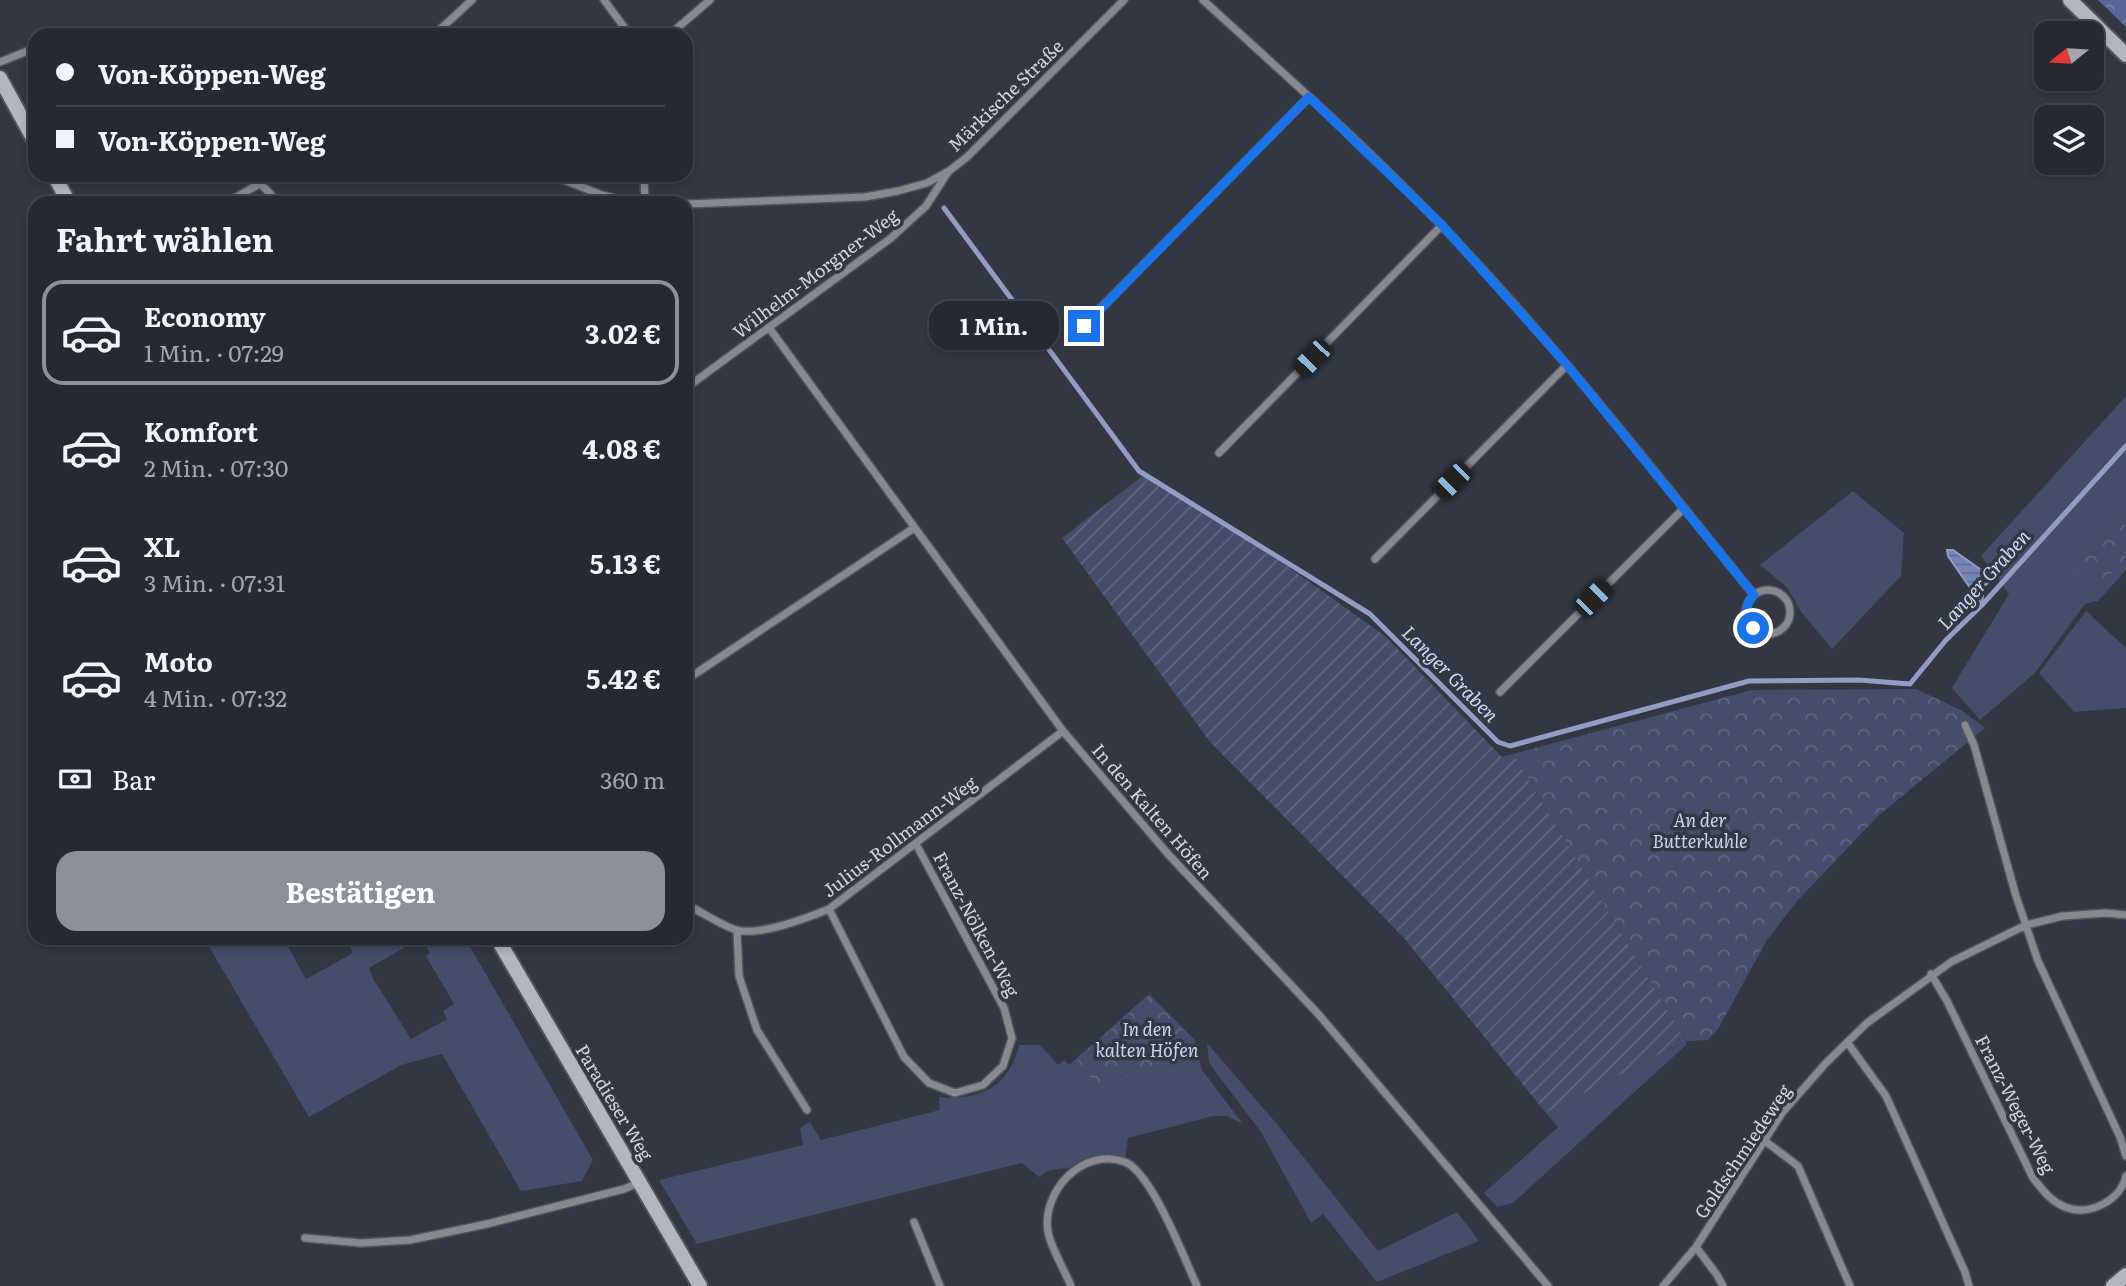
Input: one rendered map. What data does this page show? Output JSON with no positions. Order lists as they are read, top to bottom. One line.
{"streets":{"street":["Märkische Straße","Wilhelm-Morgner-Weg","In den Kalten Höfen","Julius-Rollmann-Weg","Franz-Nölken-Weg","Paradieser Weg","Franz-Weger-Weg","Goldschmiedeweg"]},"crossings":[["Märkische Straße","Wilhelm-Morgner-Weg"],["Wilhelm-Morgner-Weg","In den Kalten Höfen"],["In den Kalten Höfen","Julius-Rollmann-Weg"],["Julius-Rollmann-Weg","Franz-Nölken-Weg"],["Franz-Weger-Weg","Goldschmiedeweg"]],"water":["Langer Graben"],"parks":["An der Butterkuhle","In den kalten Höfen"],"north":"left","page":{"banner":["Von-Köppen-Weg","Von-Köppen-Weg"],"heading":"Fahrt wählen","list":[{"name":"Economy","note":"1 Min. · 07:29","value":"3.02 €"},{"name":"Komfort","note":"2 Min. · 07:30","value":"4.08 €"},{"name":"XL","note":"3 Min. · 07:31","value":"5.13 €"},{"name":"Moto","note":"4 Min. · 07:32","value":"5.42 €"}],"bubble":"1 Min.","pay":["Bar","360 m"],"buttons":"Bestätigen"}}
